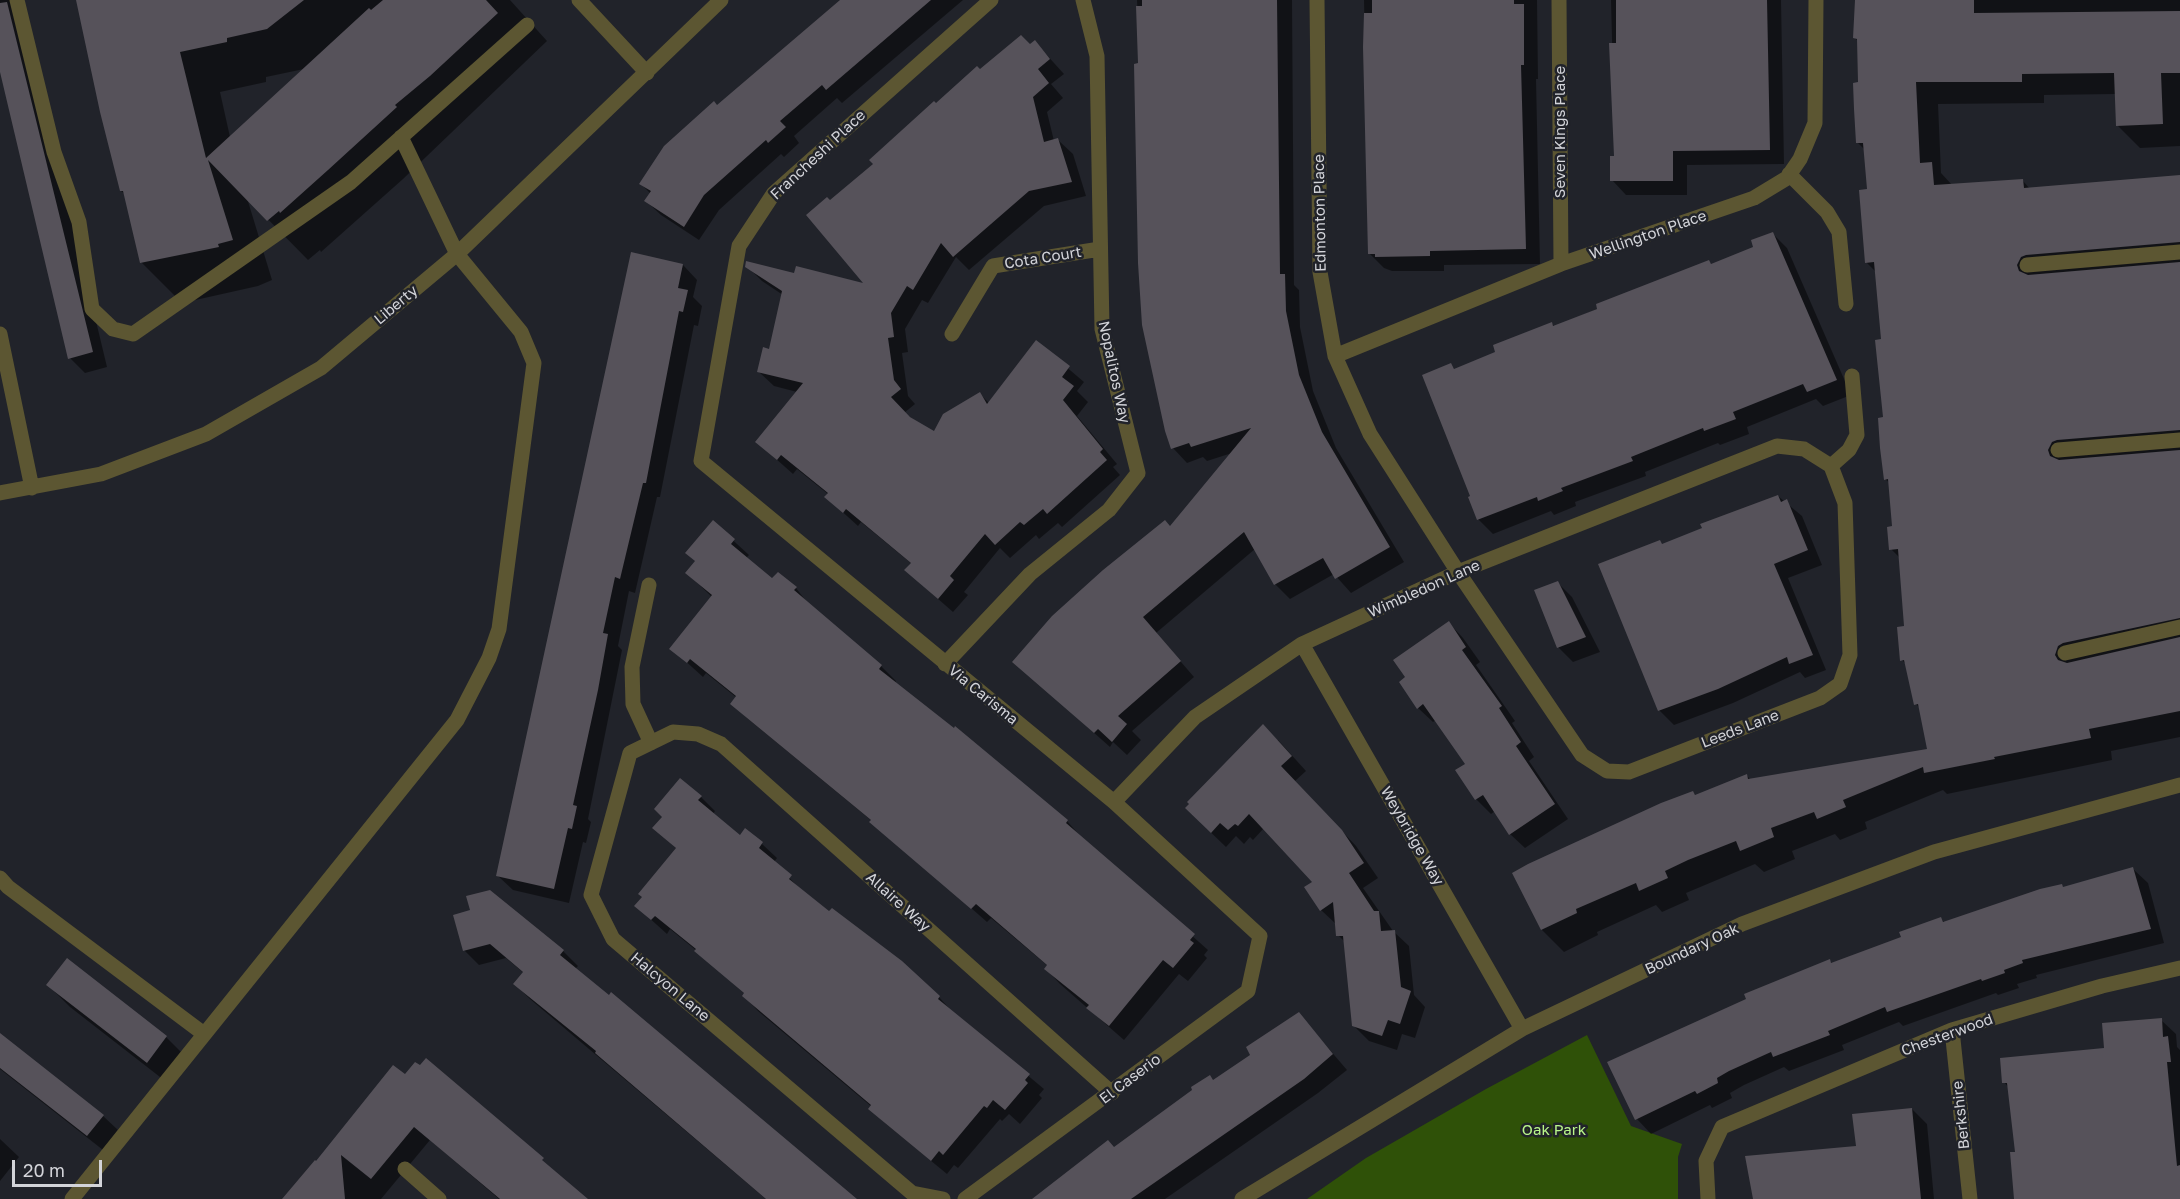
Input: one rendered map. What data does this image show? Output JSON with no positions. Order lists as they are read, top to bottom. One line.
{"streets":{"street":["Seven Kings Place","Francheshi Place","Edmonton Place","Wellington Place","Cota Court","Liberty","Nopalitos Way","Wimbledon Lane","Via Carisma","Leeds Lane","Weybridge Way","Allaire Way","Boundary Oak","Halcyon Lane","Chesterwood","El Caserio","Berkshire"]},"crossings":[["Seven Kings Place","Wellington Place"],["Francheshi Place","Via Carisma"],["Edmonton Place","Wellington Place"],["Edmonton Place","Wimbledon Lane"],["Edmonton Place","Leeds Lane"],["Cota Court","Nopalitos Way"],["Nopalitos Way","Via Carisma"],["Wimbledon Lane","Via Carisma"],["Wimbledon Lane","Leeds Lane"],["Wimbledon Lane","Weybridge Way"],["Via Carisma","El Caserio"],["Weybridge Way","Boundary Oak"],["Allaire Way","Halcyon Lane"],["Allaire Way","El Caserio"],["Chesterwood","Berkshire"]],"parks":["Oak Park"],"scale_bar":"20 m"}
